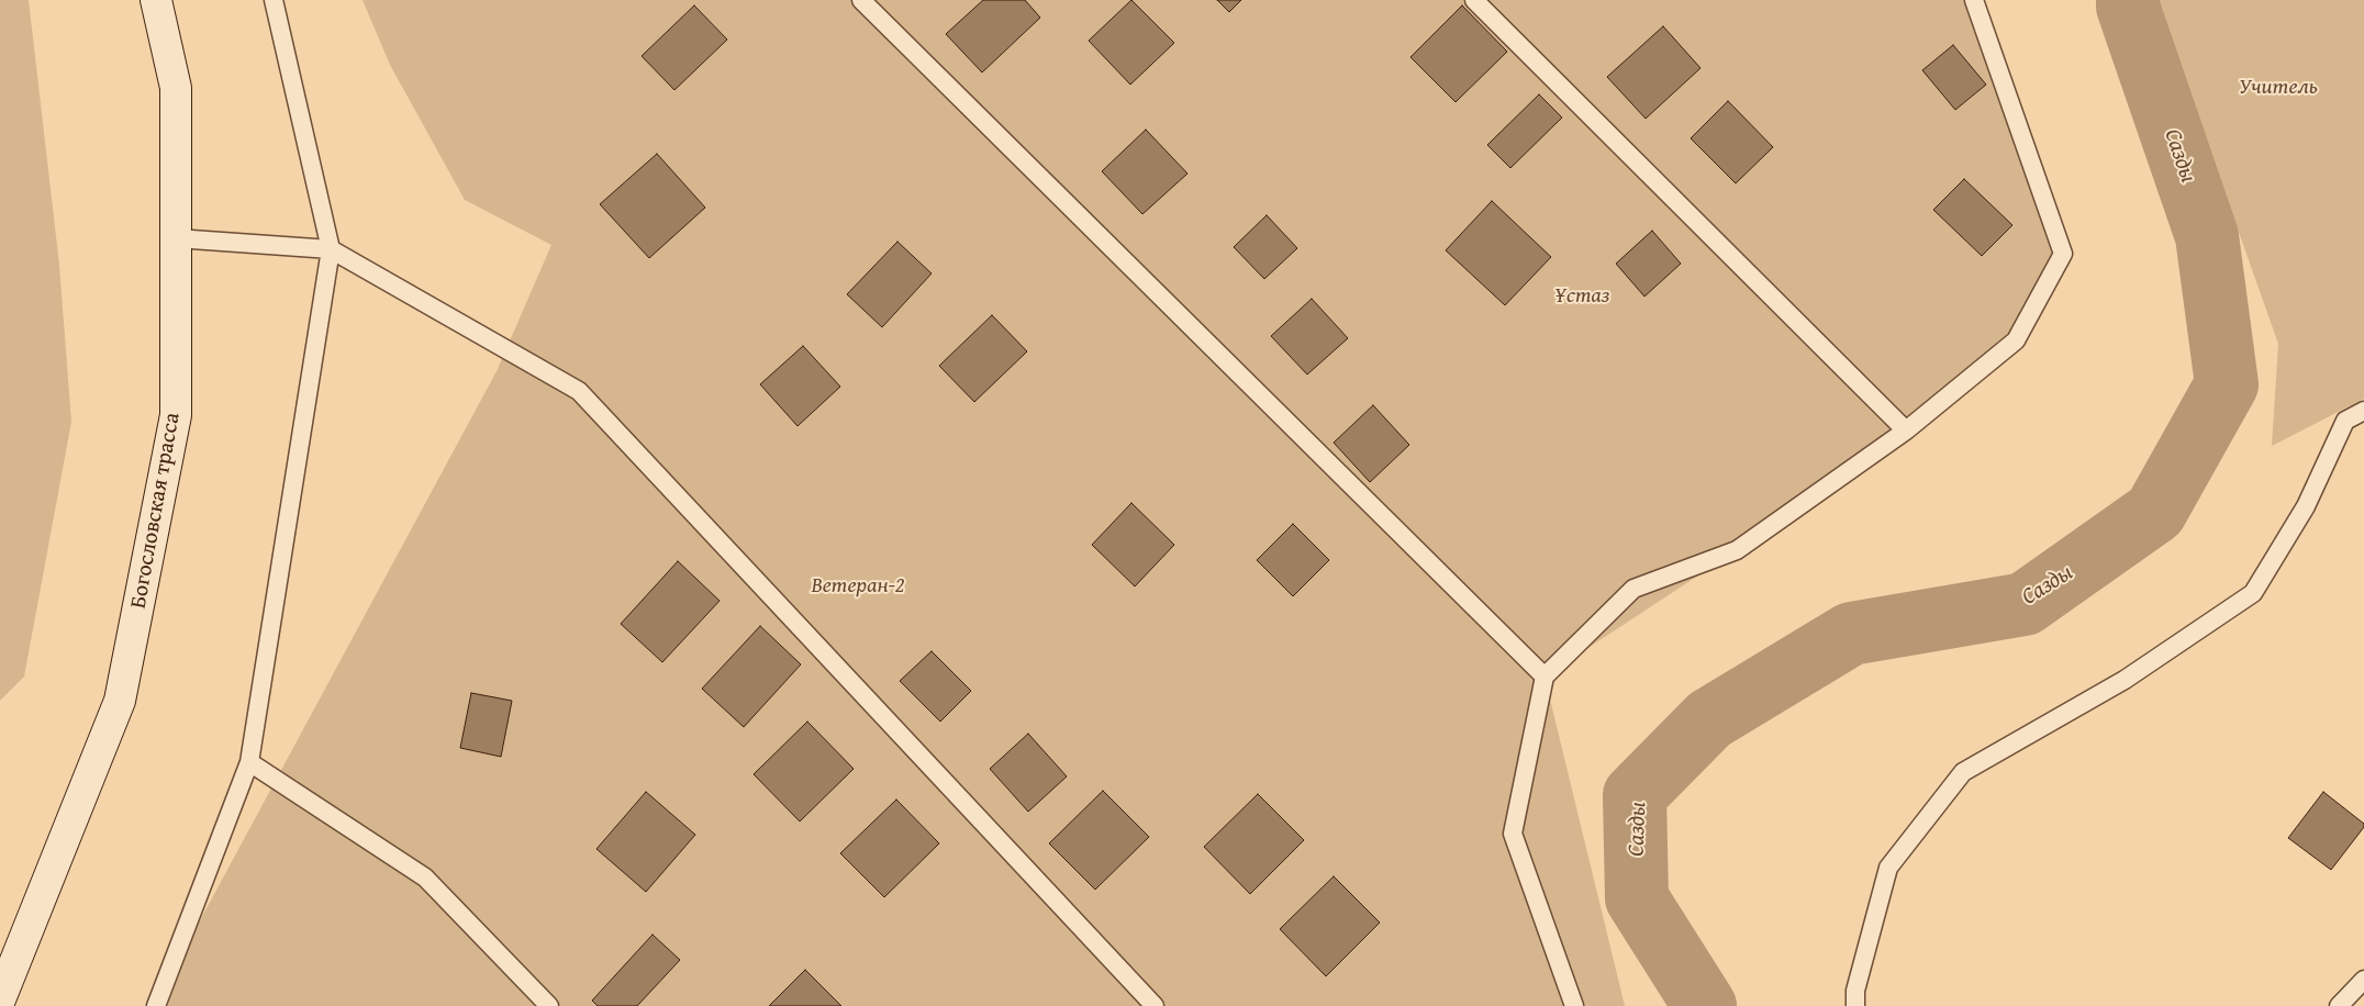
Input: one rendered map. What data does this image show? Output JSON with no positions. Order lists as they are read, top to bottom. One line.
{"streets":{"main road":["Богословская трасса"]},"water":["Сазды"],"parks":["Учитель","Ұстаз","Ветеран-2"]}
